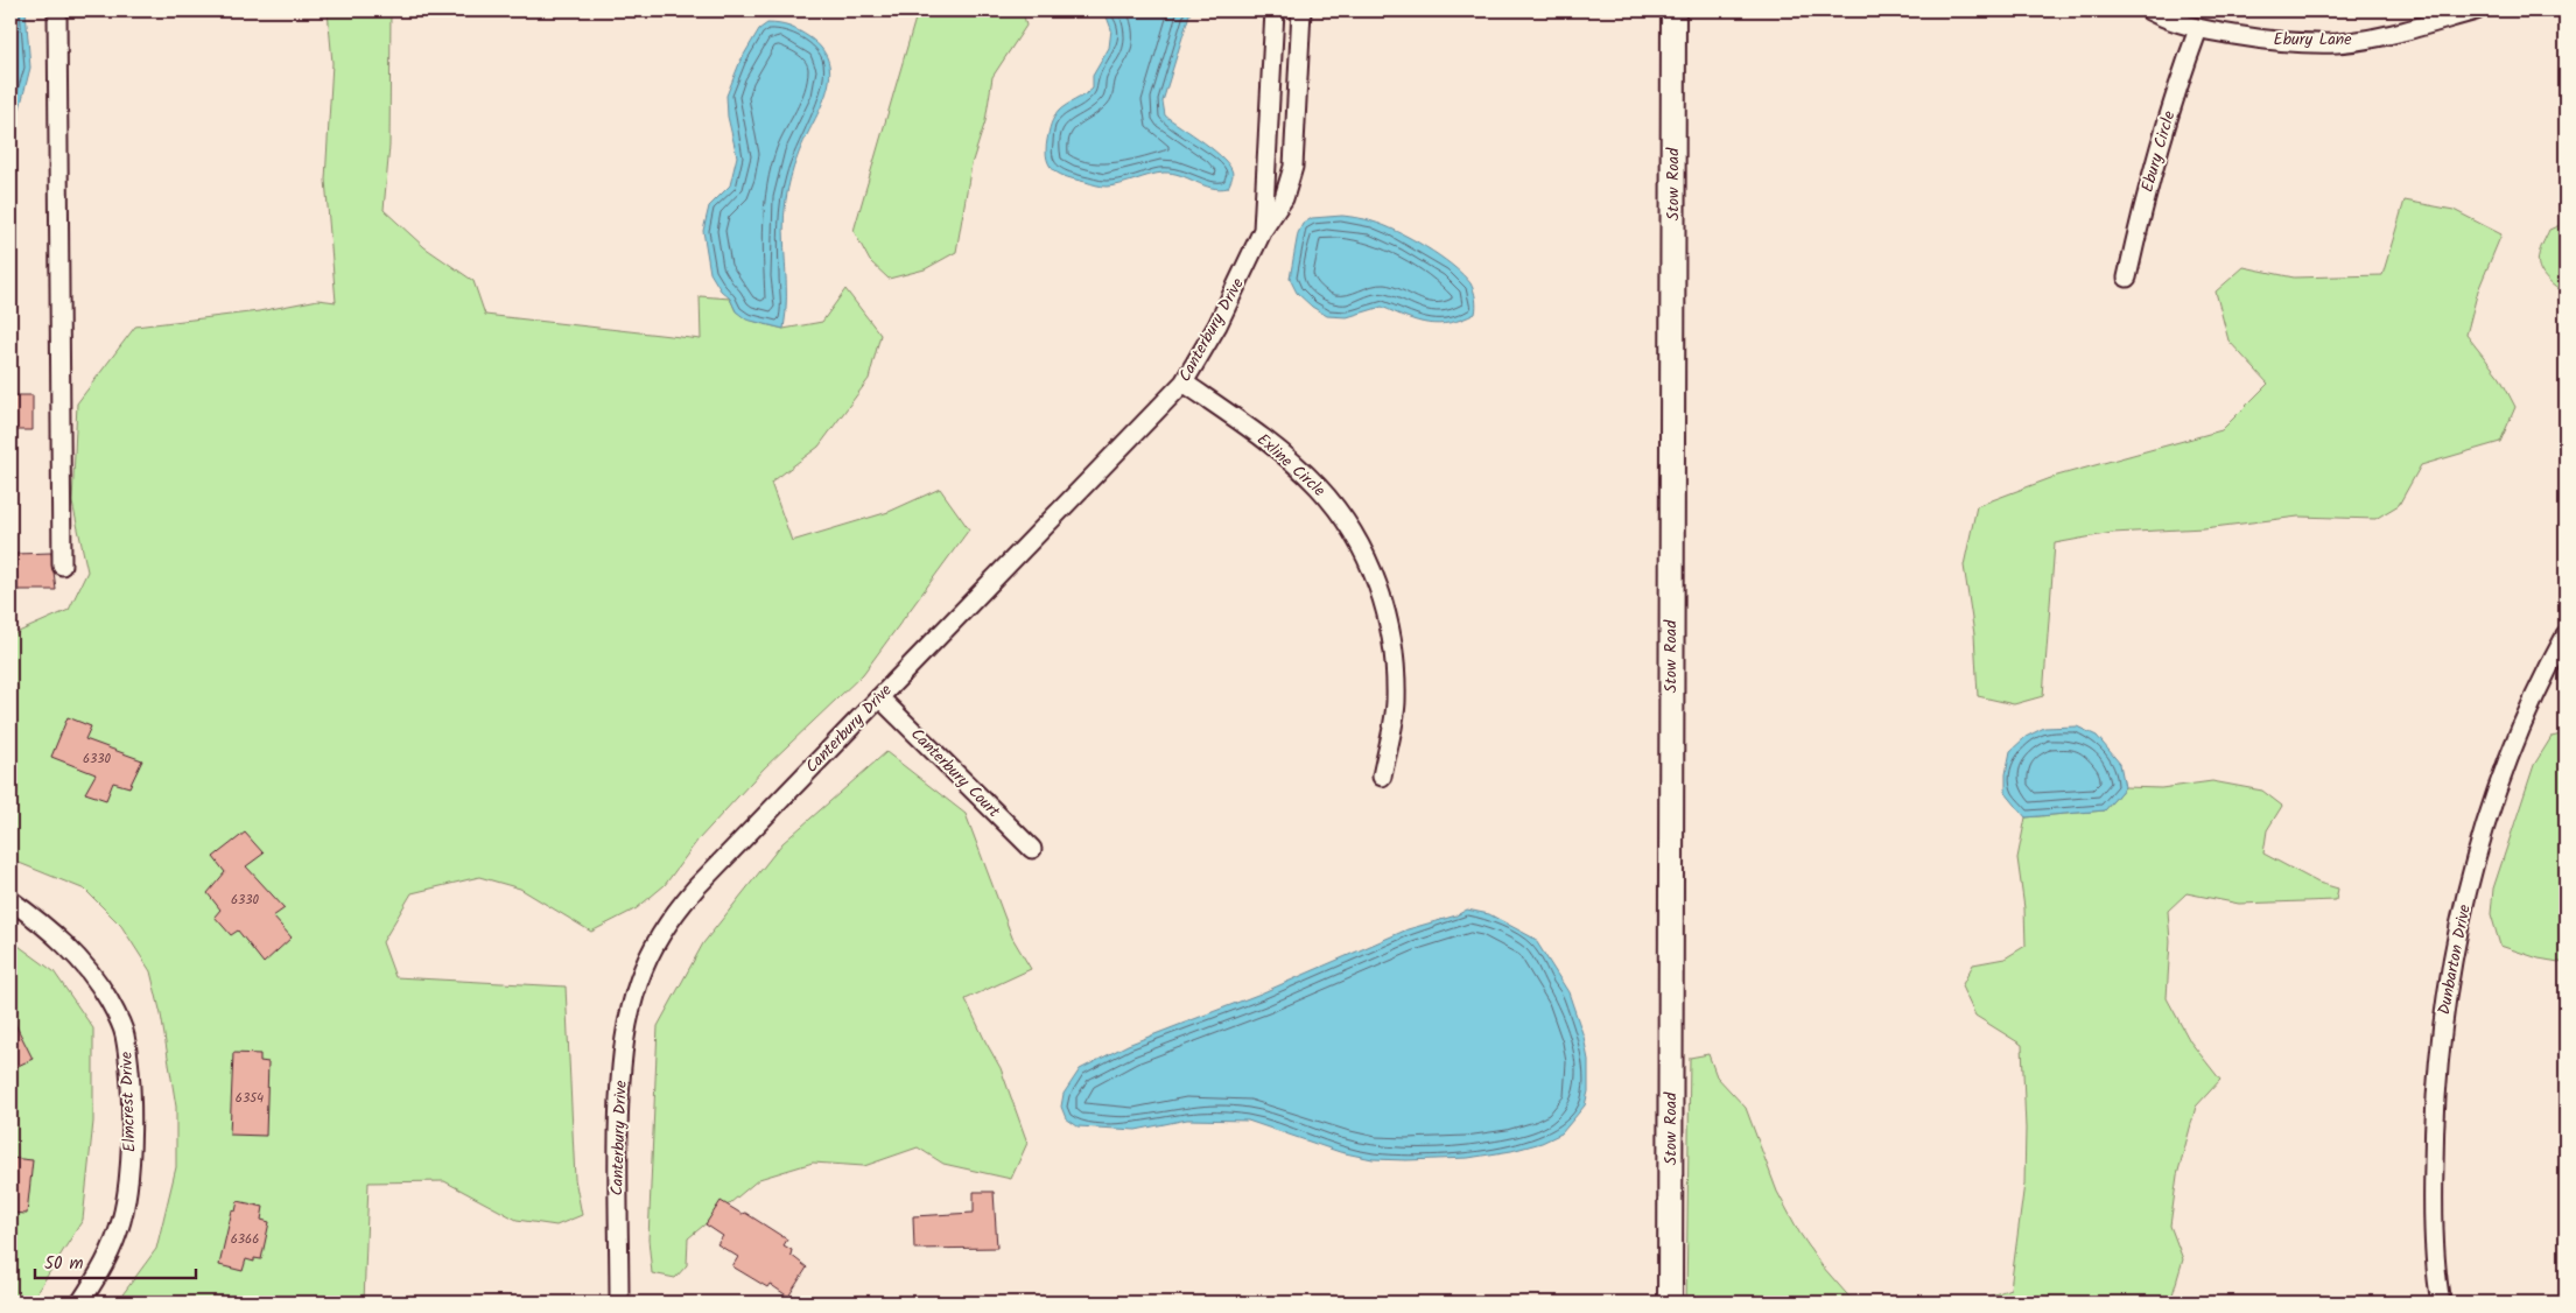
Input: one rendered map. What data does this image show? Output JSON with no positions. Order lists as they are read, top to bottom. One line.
{"streets":{"street":["Ebury Lane","Ebury Circle","Stow Road","Canterbury Drive","Exline Circle","Canterbury Court","Dunbarton Drive","Elmcrest Drive"]},"crossings":[["Ebury Lane","Ebury Circle"],["Canterbury Drive","Exline Circle"],["Canterbury Drive","Canterbury Court"]],"house_numbers":["6330","6330","6354","6366"],"scale_bar":"50 m"}
